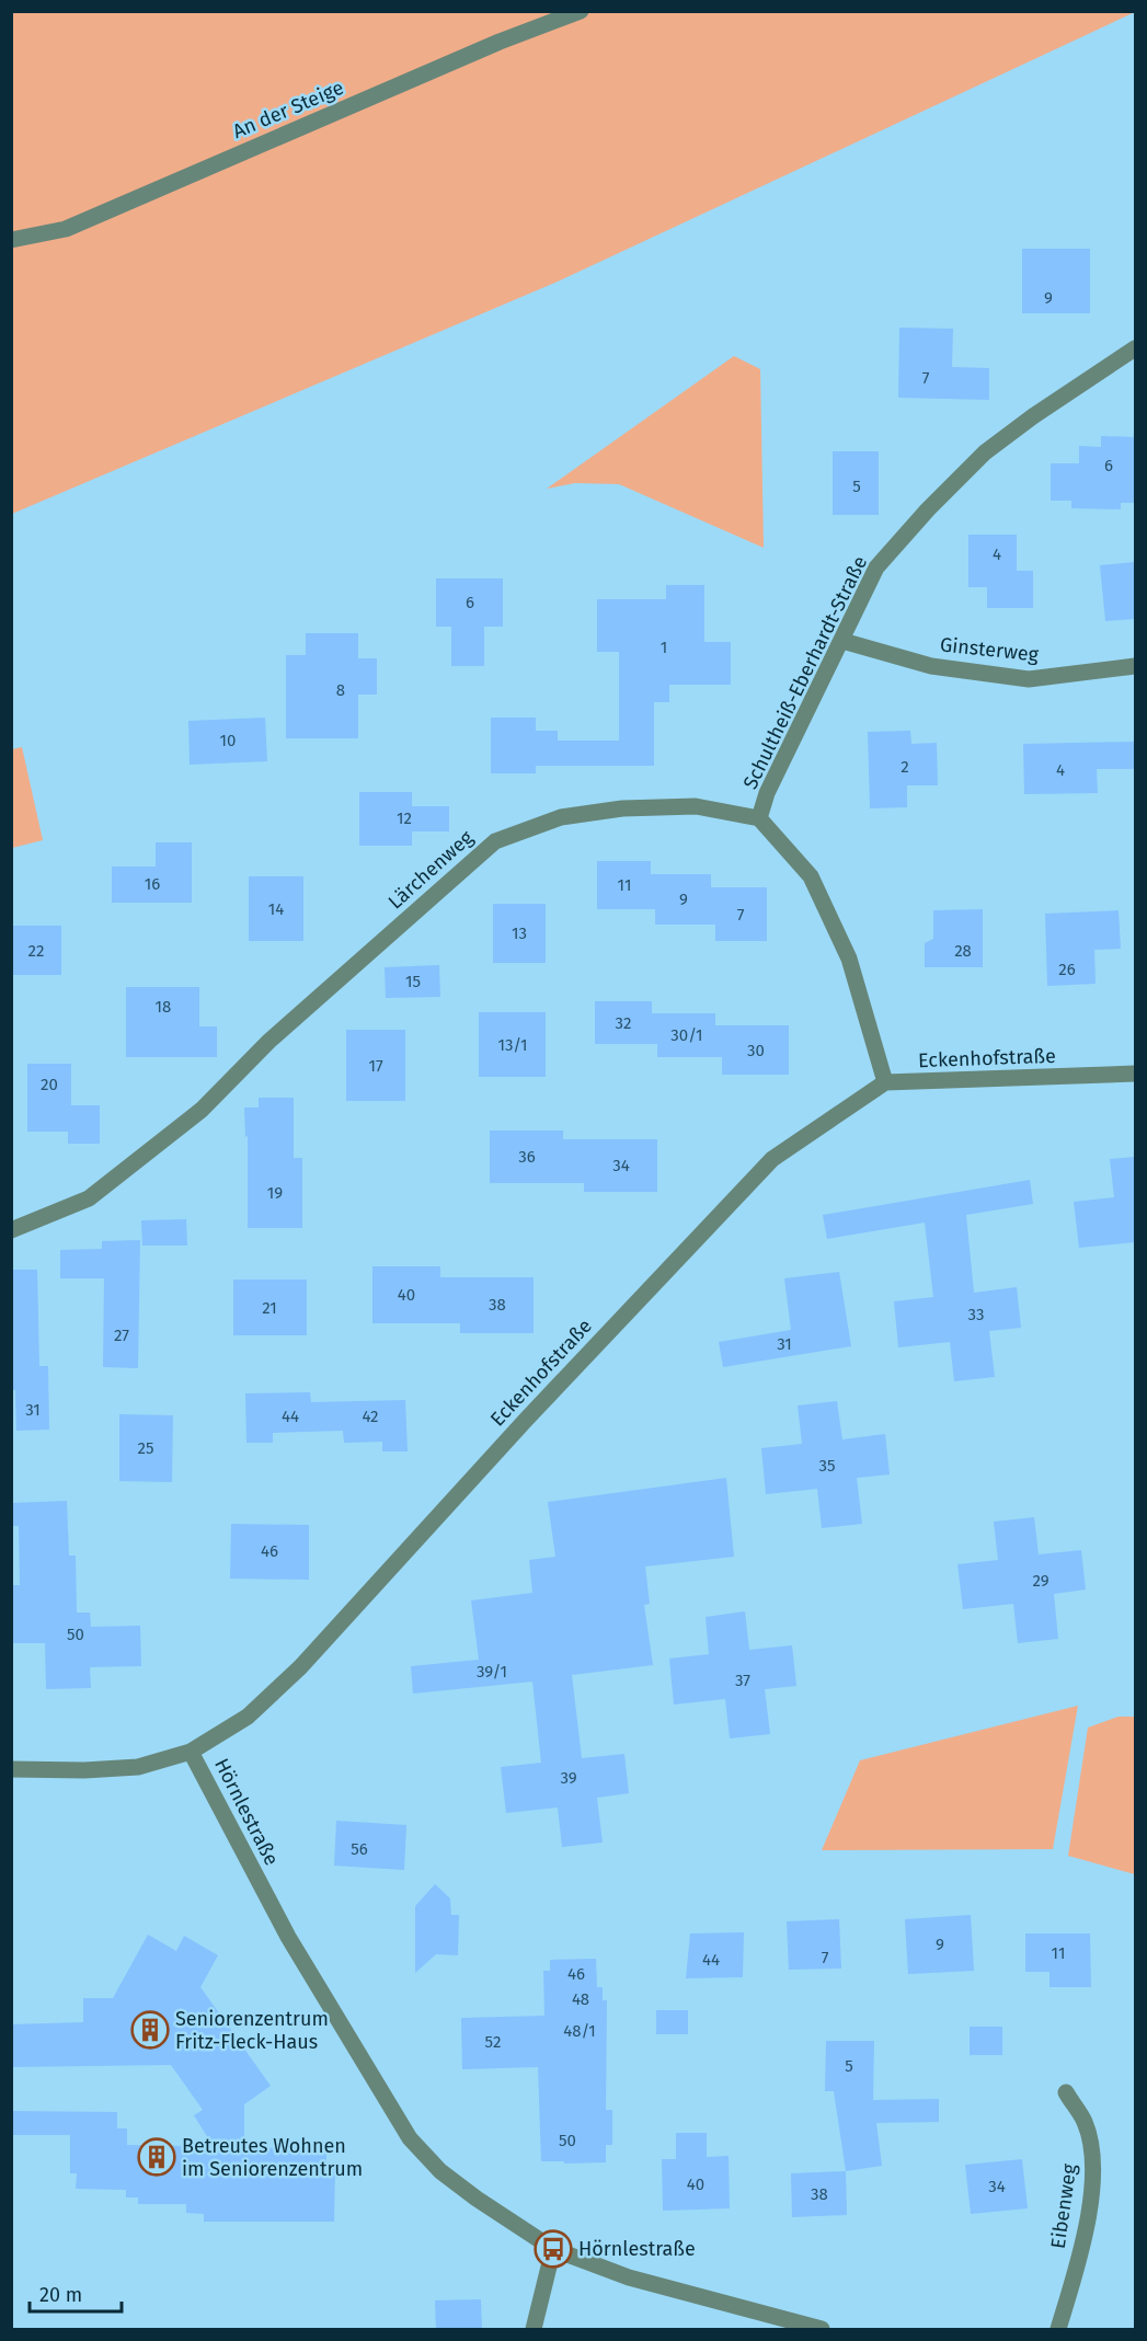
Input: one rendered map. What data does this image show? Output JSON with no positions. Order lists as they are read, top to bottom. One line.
{"streets":{"street":["An der Steige","Ginsterweg","Schultheiß-Eberhardt-Straße","Lärchenweg","Eckenhofstraße","Hörnlestraße","Eibenweg"]},"crossings":[["Ginsterweg","Schultheiß-Eberhardt-Straße"],["Schultheiß-Eberhardt-Straße","Lärchenweg"],["Eckenhofstraße","Hörnlestraße"]],"places":{"building":["Seniorenzentrum Fritz-Fleck-Haus","Betreutes Wohnen im Seniorenzentrum"],"bus stop":["Hörnlestraße"]},"house_numbers":["9","7","6","5","4","6","1","8","10","2","4","12","16","11","9","14","7","13","22","28","26","15","18","32","30/1","13/1","30","17","20","36","34","19","40","38","21","33","27","31","31","44","42","25","35","46","29","50","39/1","37","39","56","9","11","7","44","46","48","48/1","52","5","50","40","34","38"],"scale_bar":"20 m"}
